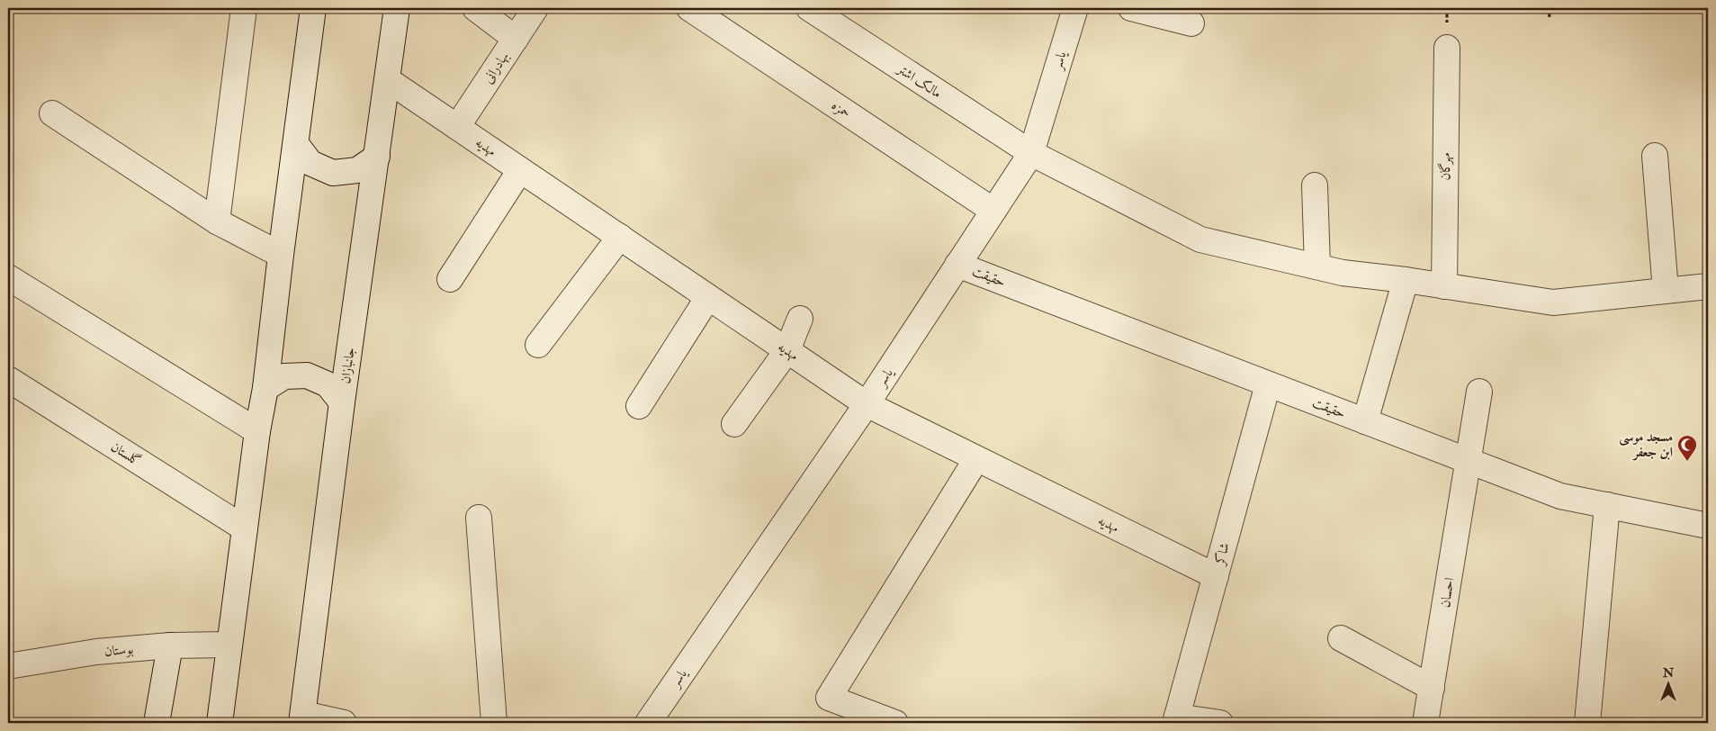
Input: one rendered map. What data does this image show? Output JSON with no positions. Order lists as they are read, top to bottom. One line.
{"streets":{"street":["یاسر","بهادرانی","مالک اشتر","حمزه","مهدیه","مهرگان","حقیقت","جانبازان","گلستان","شاکر","احسان","بوستان"]},"crossings":[["یاسر","مالک اشتر"],["یاسر","حمزه"],["یاسر","مهدیه"],["یاسر","حقیقت"],["بهادرانی","مهدیه"],["مالک اشتر","مهرگان"],["مهدیه","جانبازان"],["مهدیه","شاکر"],["حقیقت","شاکر"],["حقیقت","احسان"]],"places":{"mosque":["مسجد موسی ابن جعفر"]},"north":"top"}
